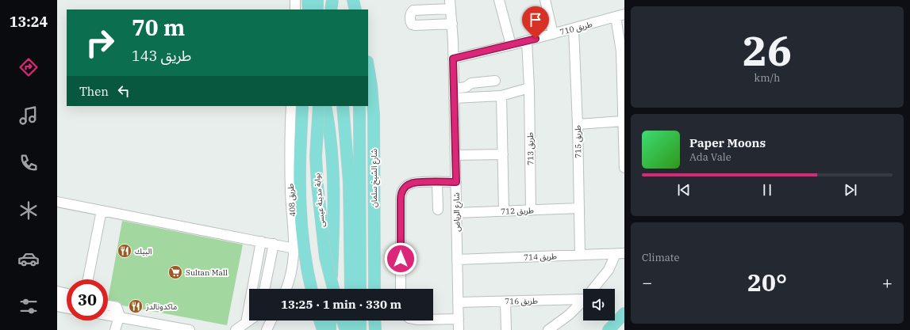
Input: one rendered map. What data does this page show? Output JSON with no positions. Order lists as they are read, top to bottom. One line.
{"streets":{"main road":["شارع الشيخ سلمان","بوابة مدينة عيسى"],"street":["طريق 710","طريق 715","طريق 713","طريق 408","طريق 712","شارع الرياض","طريق 714","طريق 716"]},"crossings":[["طريق 710","طريق 715"],["طريق 710","طريق 713"],["طريق 710","شارع الرياض"],["طريق 715","طريق 712"],["طريق 715","طريق 714"],["طريق 713","طريق 712"],["طريق 712","شارع الرياض"],["شارع الرياض","طريق 714"],["شارع الرياض","طريق 716"]],"places":{"restaurant":["البيك","ماكدونالدز"],"supermarket":["Sultan Mall"]},"page":{"tabs":"13:24","tile":[["26","km/h"],"Climate"],"turn":["70 m","طريق 143"],"then":"Then","song":["Paper Moons","Ada Vale"],"heat":["−","20°","+"],"limit":"30","trip":"13:25 · 1 min · 330 m"}}
